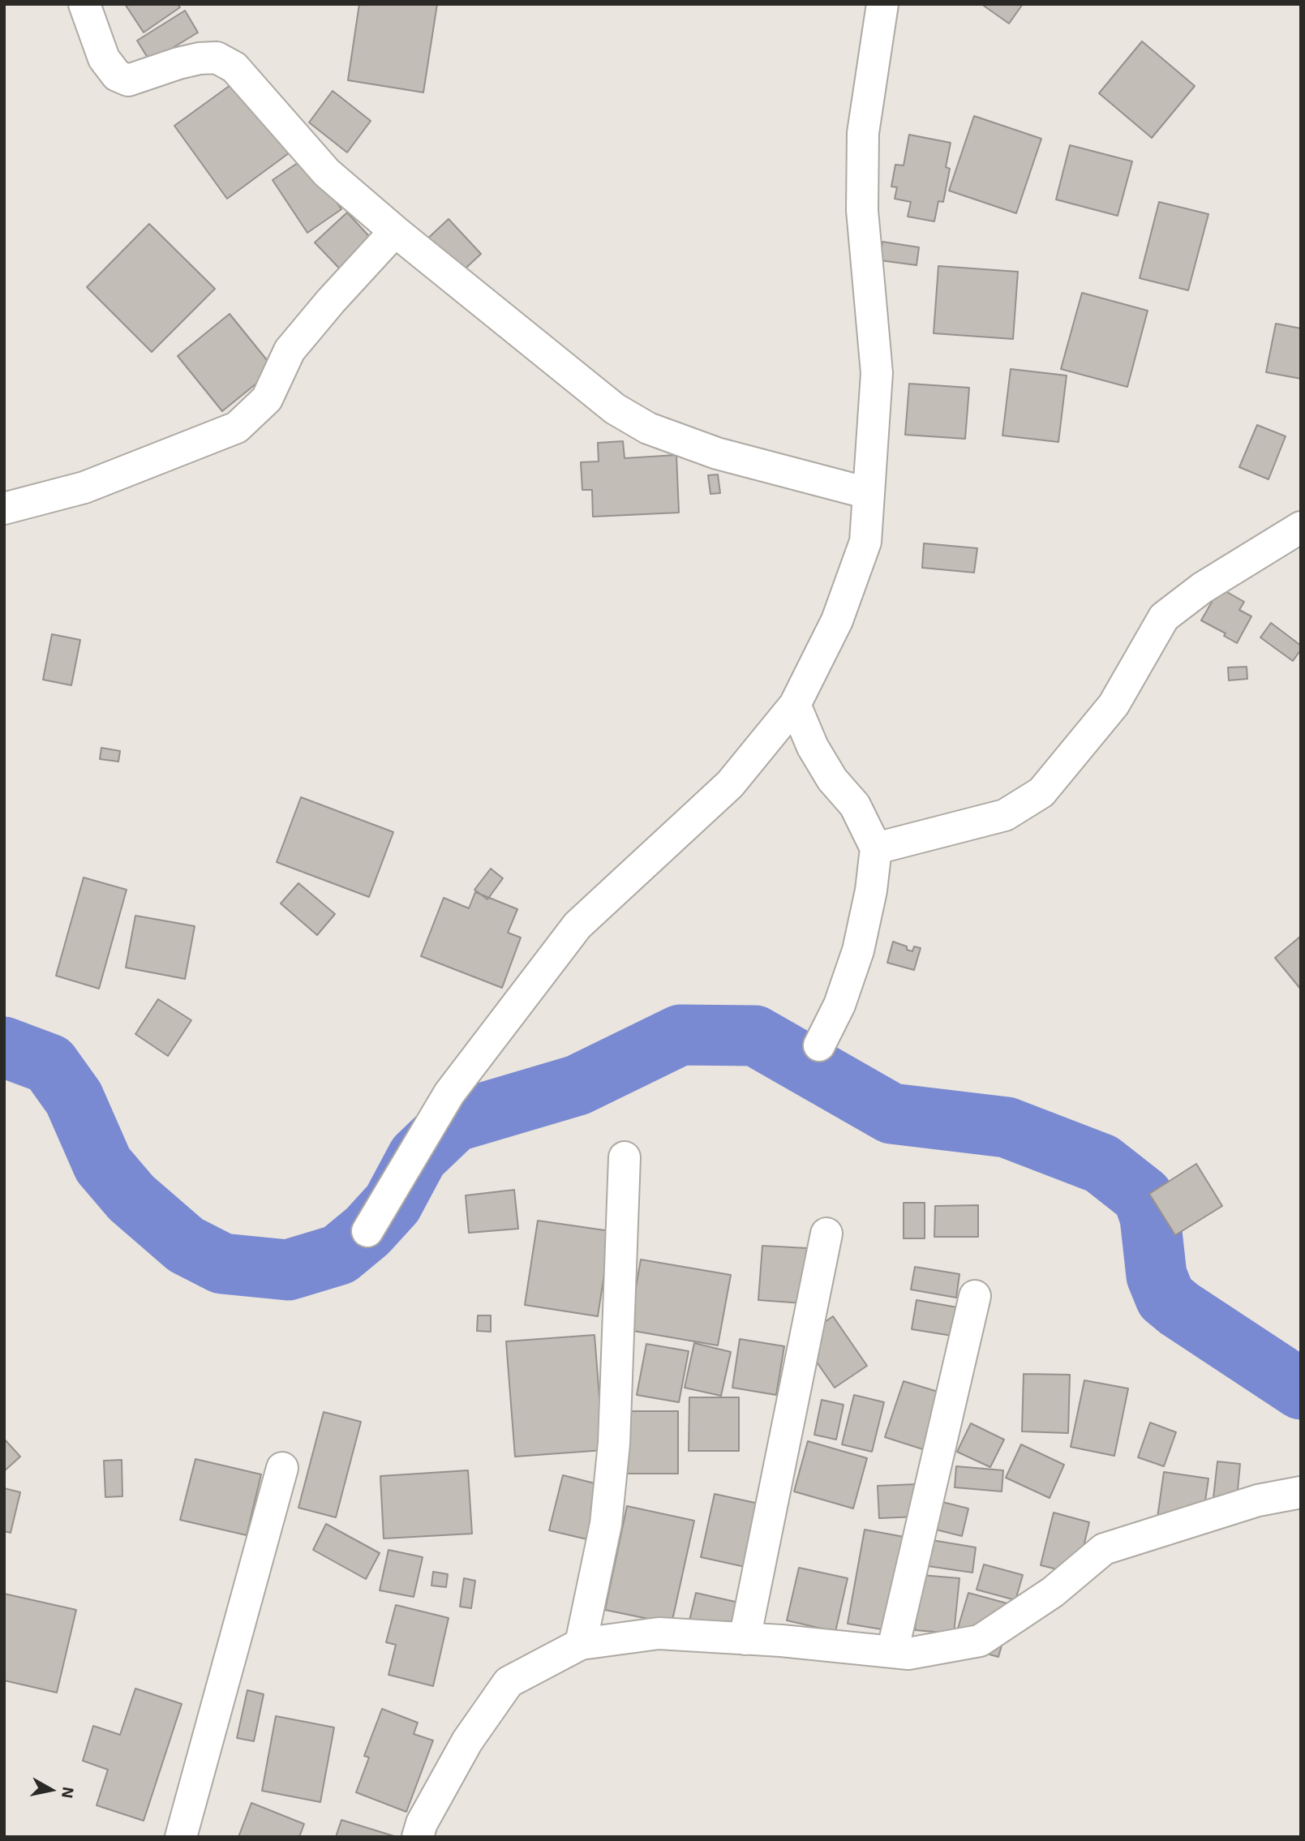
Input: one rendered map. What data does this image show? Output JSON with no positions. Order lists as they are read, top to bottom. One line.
{"north":"right"}
